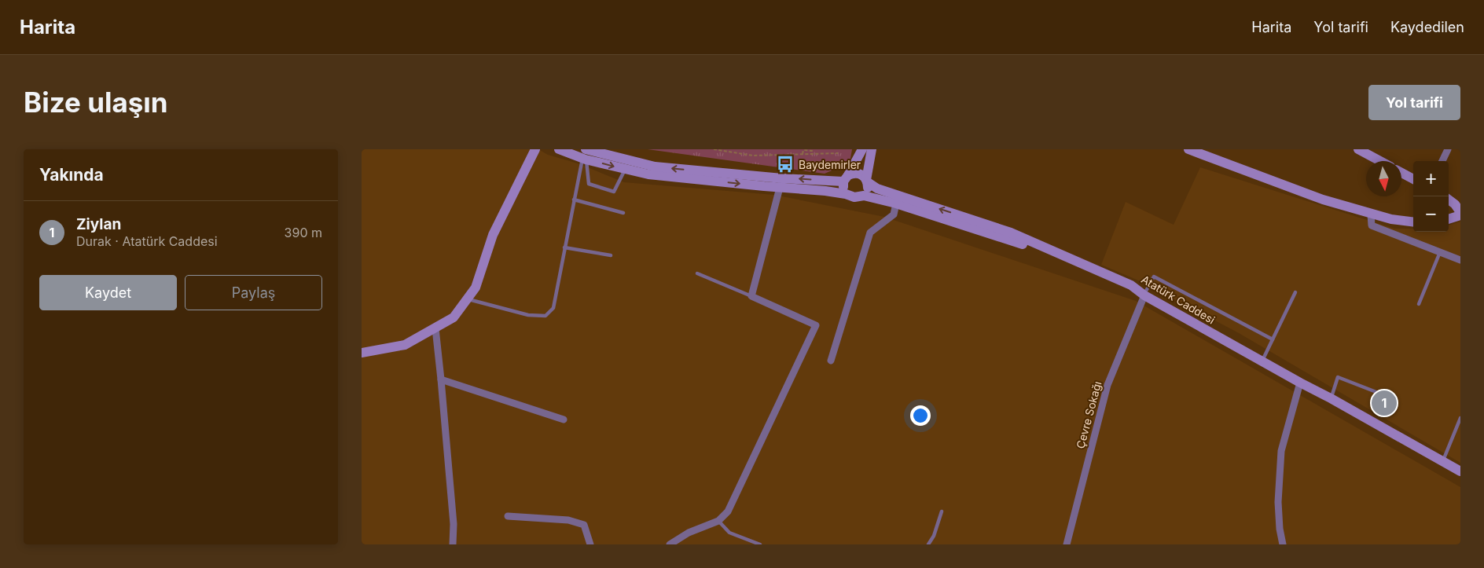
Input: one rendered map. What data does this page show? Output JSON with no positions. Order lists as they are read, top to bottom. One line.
{"streets":{"main road":["Atatürk Caddesi"],"street":["Çevre Sokağı"]},"crossings":[["Atatürk Caddesi","Çevre Sokağı"]],"places":{"bus stop":["Baydemirler"]},"north":"bottom","page":{"header":"Harita","nav":["Harita","Yol tarifi","Kaydedilen"],"buttons":["Yol tarifi",["Kaydet","Paylaş"]],"title":"Bize ulaşın","heading":"Yakında","map_buttons":["+","−"],"list":[{"mark":"1","name":"Ziylan","note":"Durak · Atatürk Caddesi","value":"390 m"}],"pins":"1"}}
